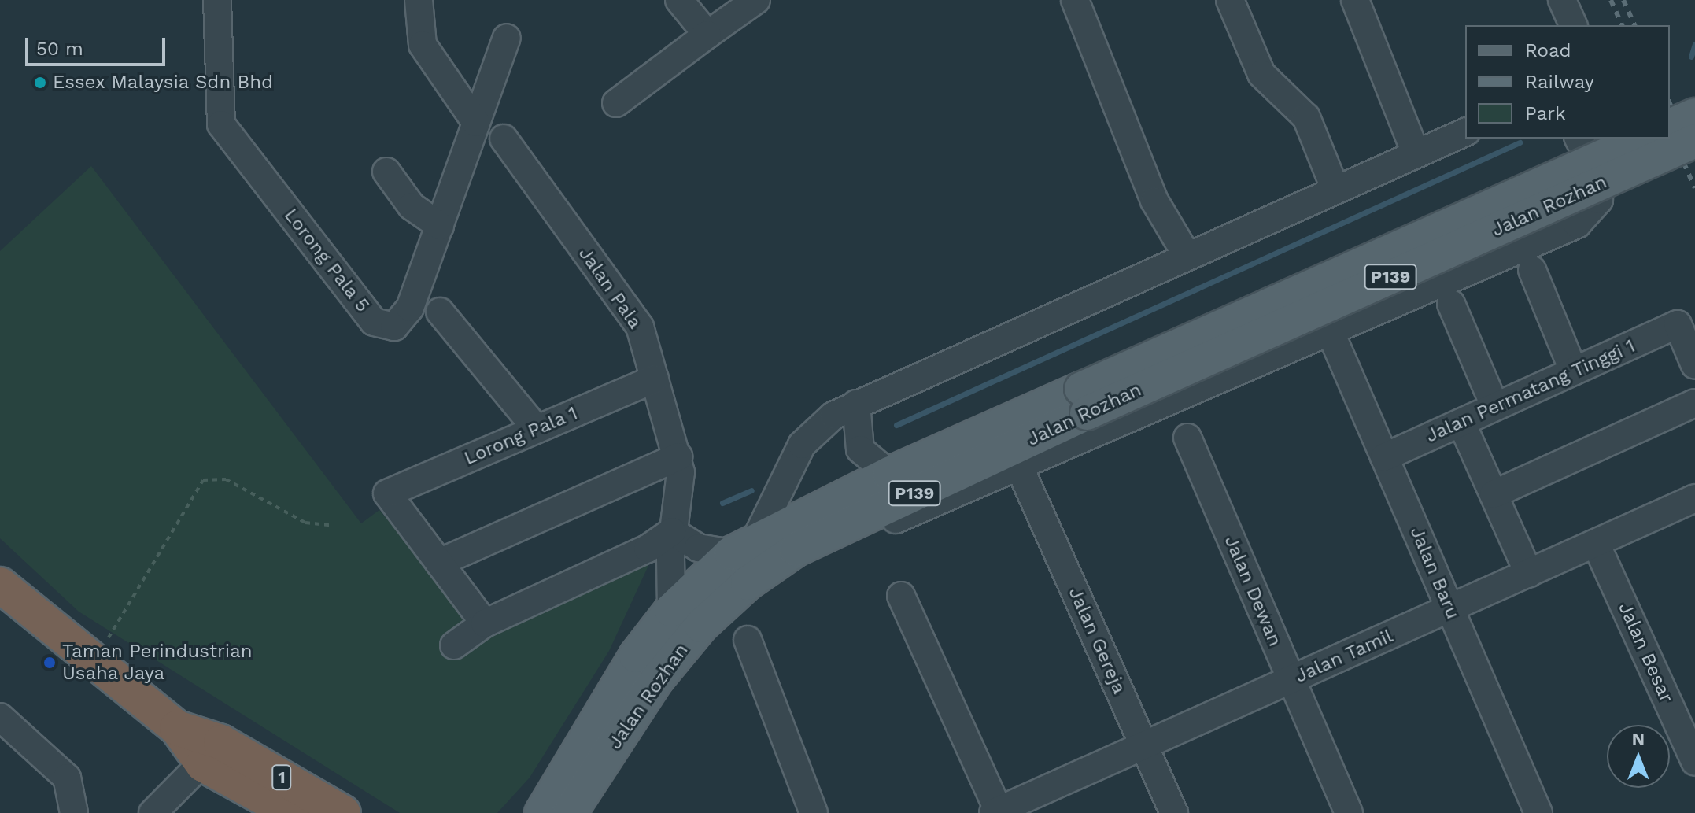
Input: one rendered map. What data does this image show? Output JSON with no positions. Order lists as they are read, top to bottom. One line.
{"streets":{"highway":["1"],"main road":["Jalan Rozhan","P139"],"street":["Lorong Pala 5","Jalan Pala","Jalan Permatang Tinggi 1","Lorong Pala 1","Jalan Baru","Jalan Dewan","Jalan Gereja","Jalan Besar","Jalan Tamil"]},"crossings":[["Jalan Rozhan","Jalan Pala"],["Jalan Pala","Lorong Pala 1"],["Jalan Permatang Tinggi 1","Jalan Baru"],["Jalan Baru","Jalan Tamil"],["Jalan Dewan","Jalan Tamil"],["Jalan Gereja","Jalan Tamil"],["Jalan Besar","Jalan Tamil"]],"places":["Essex Malaysia Sdn Bhd","Taman Perindustrian Usaha Jaya"],"legend":["Road","Railway","Park"],"scale_bar":"50 m","north":"top"}
